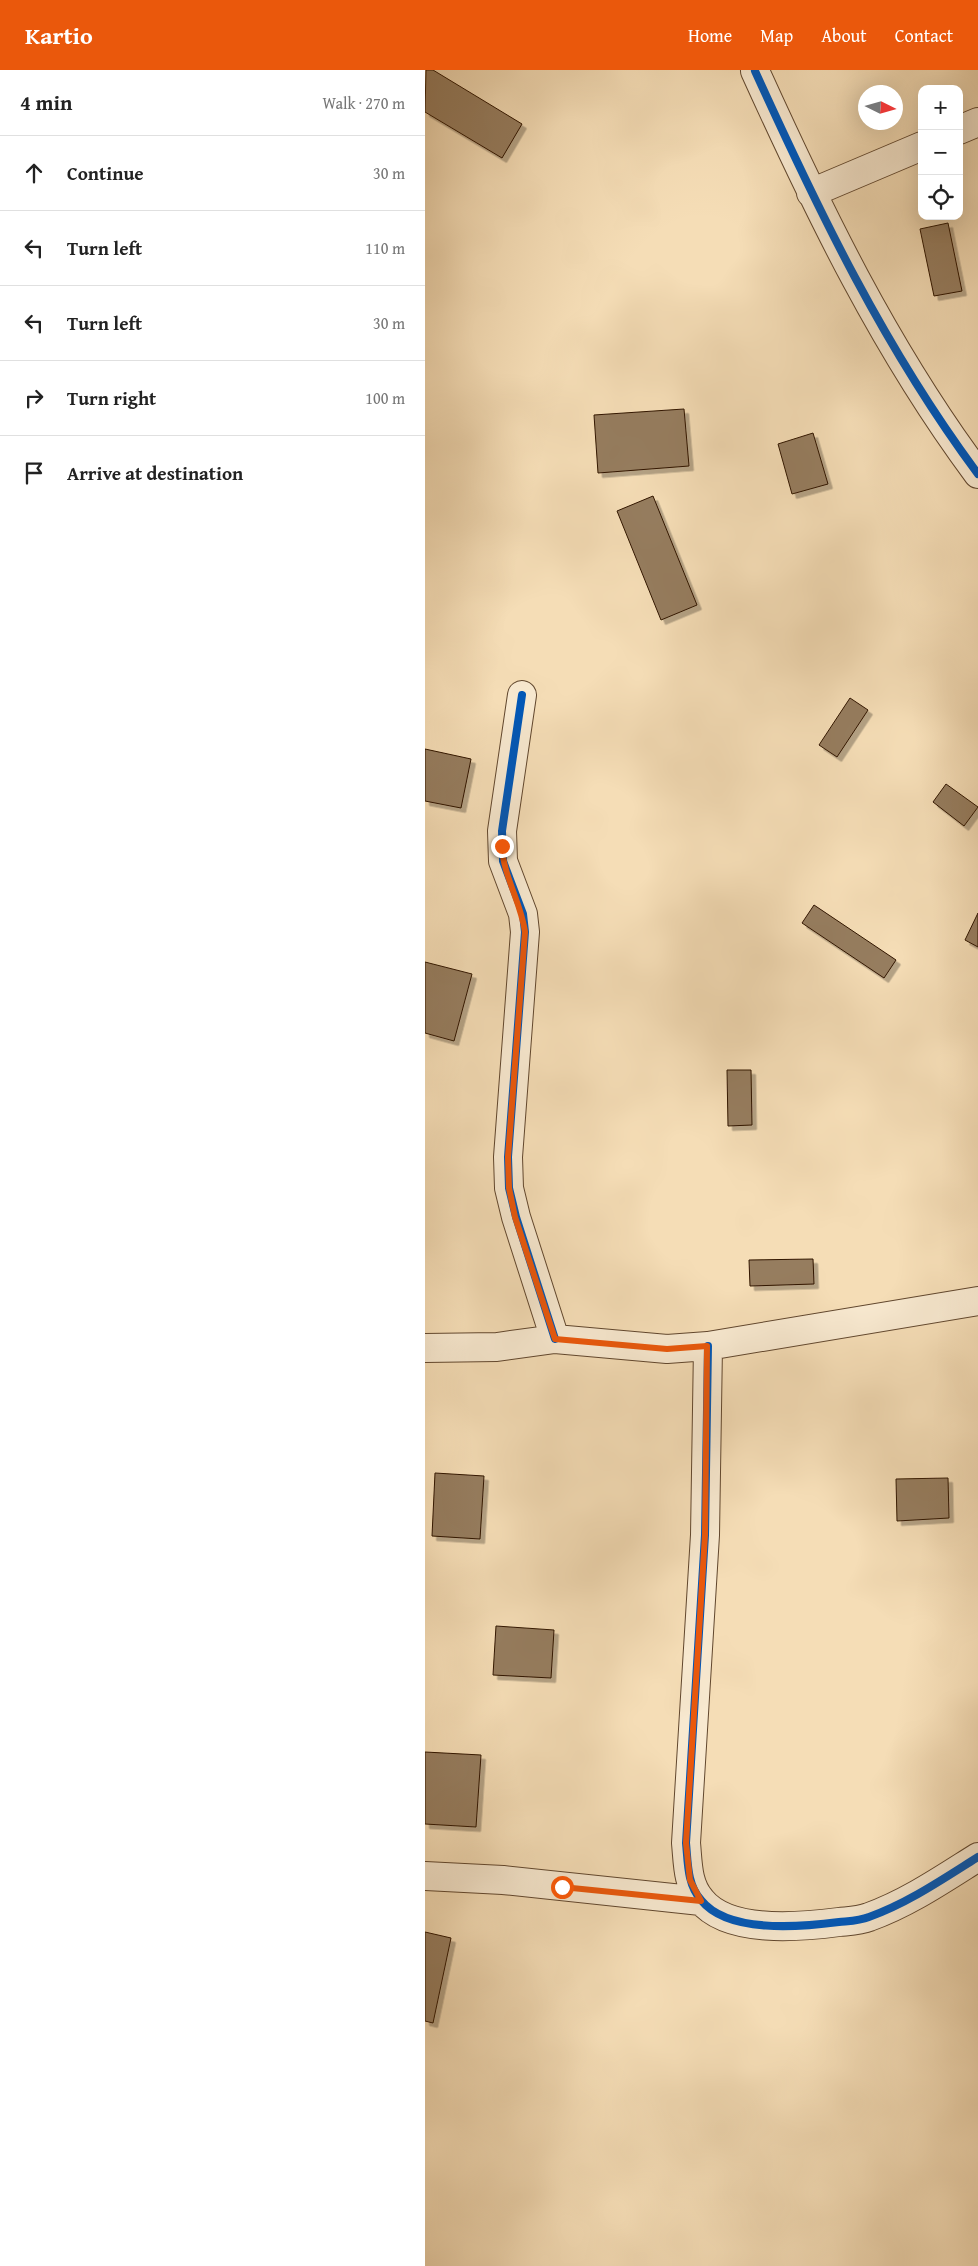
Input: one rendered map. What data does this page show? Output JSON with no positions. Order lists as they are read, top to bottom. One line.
{"north":"right","page":{"header":"Kartio","nav":["Home","Map","About","Contact"],"heading":["4 min","Walk · 270 m"],"map_buttons":["+","−"],"list":[["Continue","30 m"],["Turn left","110 m"],["Turn left","30 m"],["Turn right","100 m"],"Arrive at destination"]}}
